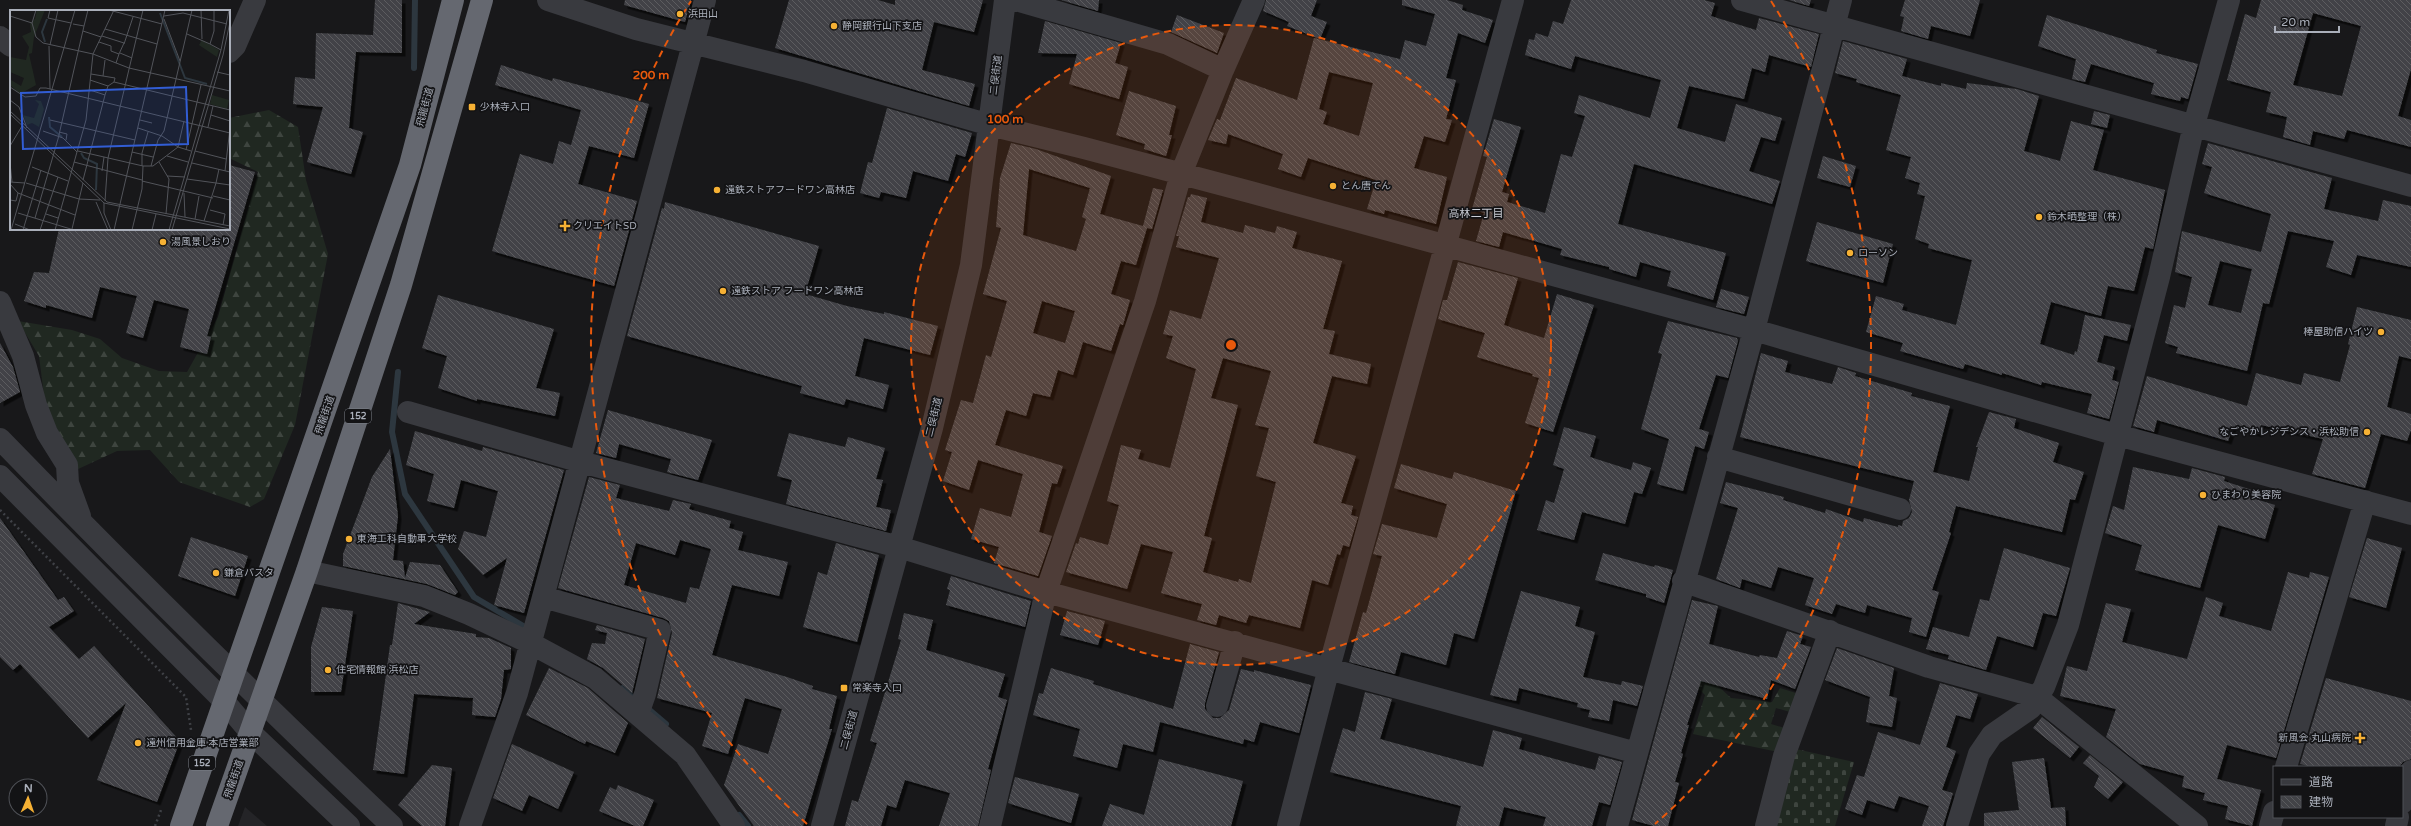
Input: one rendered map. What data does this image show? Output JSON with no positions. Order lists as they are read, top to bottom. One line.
{"streets":{"highway":["飛龍街道","152"],"street":["二俣街道"]},"districts":["高林二丁目"],"places":{"other":["浜田山","静岡銀行山下支店","とん唐てん","遠鉄ストアフードワン高林店","鈴木晒整理（株）","湯風景しおり","ローソン","遠鉄ストア フードワン高林店","棒屋助信ハイツ","なごやかレジデンス・浜松助信","ひまわり美容院","東海工科自動車大学校","鎌倉パスタ","住宅情報館 浜松店","遠州信用金庫 本店営業部"],"transit":["少林寺入口","常楽寺入口"],"health":["クリエイトSD","新風会 丸山病院"]},"legend":["道路","建物"],"scale_bar":"20 m","north":"top","rings":["200 m","100 m"]}
